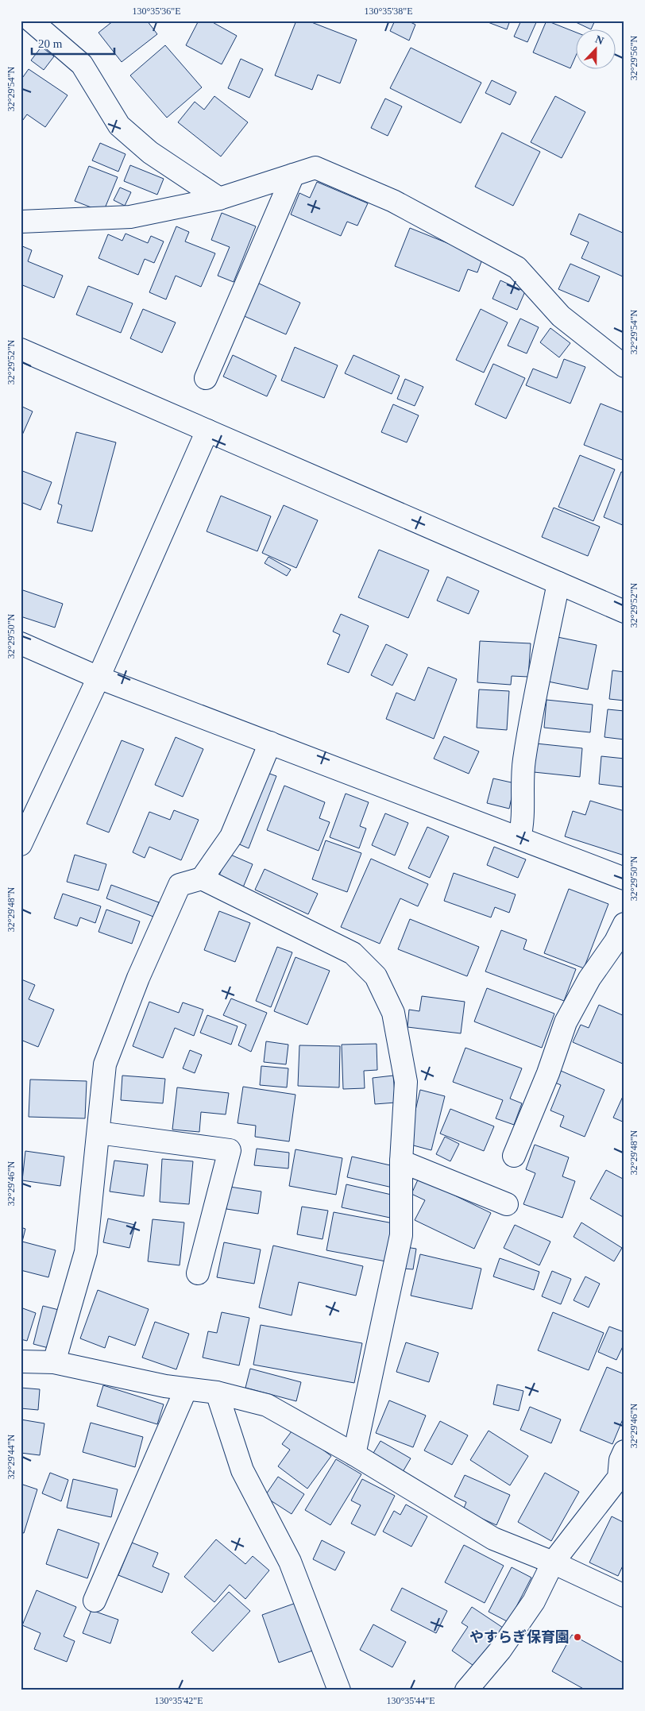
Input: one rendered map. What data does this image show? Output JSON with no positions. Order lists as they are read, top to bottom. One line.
{"places":["やすらぎ保育園"],"scale_bar":"20 m","north":"top","coordinates":["130°35'36\"E","130°35'38\"E","32°29'56\"N","32°29'54\"N","32°29'52\"N","32°29'50\"N","32°29'48\"N","32°29'46\"N","32°29'44\"N","130°35'42\"E","130°35'44\"E"]}
